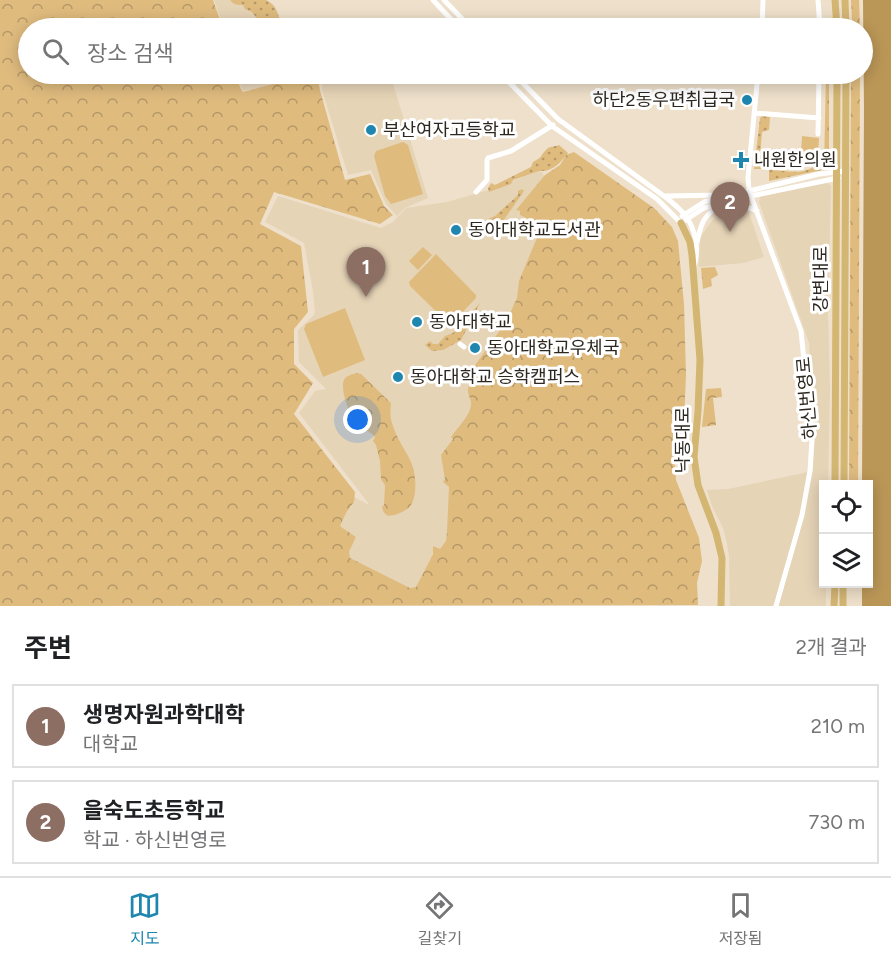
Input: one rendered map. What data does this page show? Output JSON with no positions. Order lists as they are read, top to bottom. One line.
{"streets":{"main road":["강변대로","낙동대로"],"street":["하신번영로"]},"places":{"other":["하단2동우편취급국","부산여자고등학교","동아대학교도서관","동아대학교","동아대학교우체국","동아대학교 승학캠퍼스"],"health":["내원한의원"]},"page":{"search":"장소 검색","pins":["2","1"],"heading":["주변","2개 결과"],"list":[{"mark":"1","name":"생명자원과학대학","note":"대학교","value":"210 m"},{"mark":"2","name":"을숙도초등학교","note":"학교 · 하신번영로","value":"730 m"}],"nav":["지도","길찾기","저장됨"]}}
